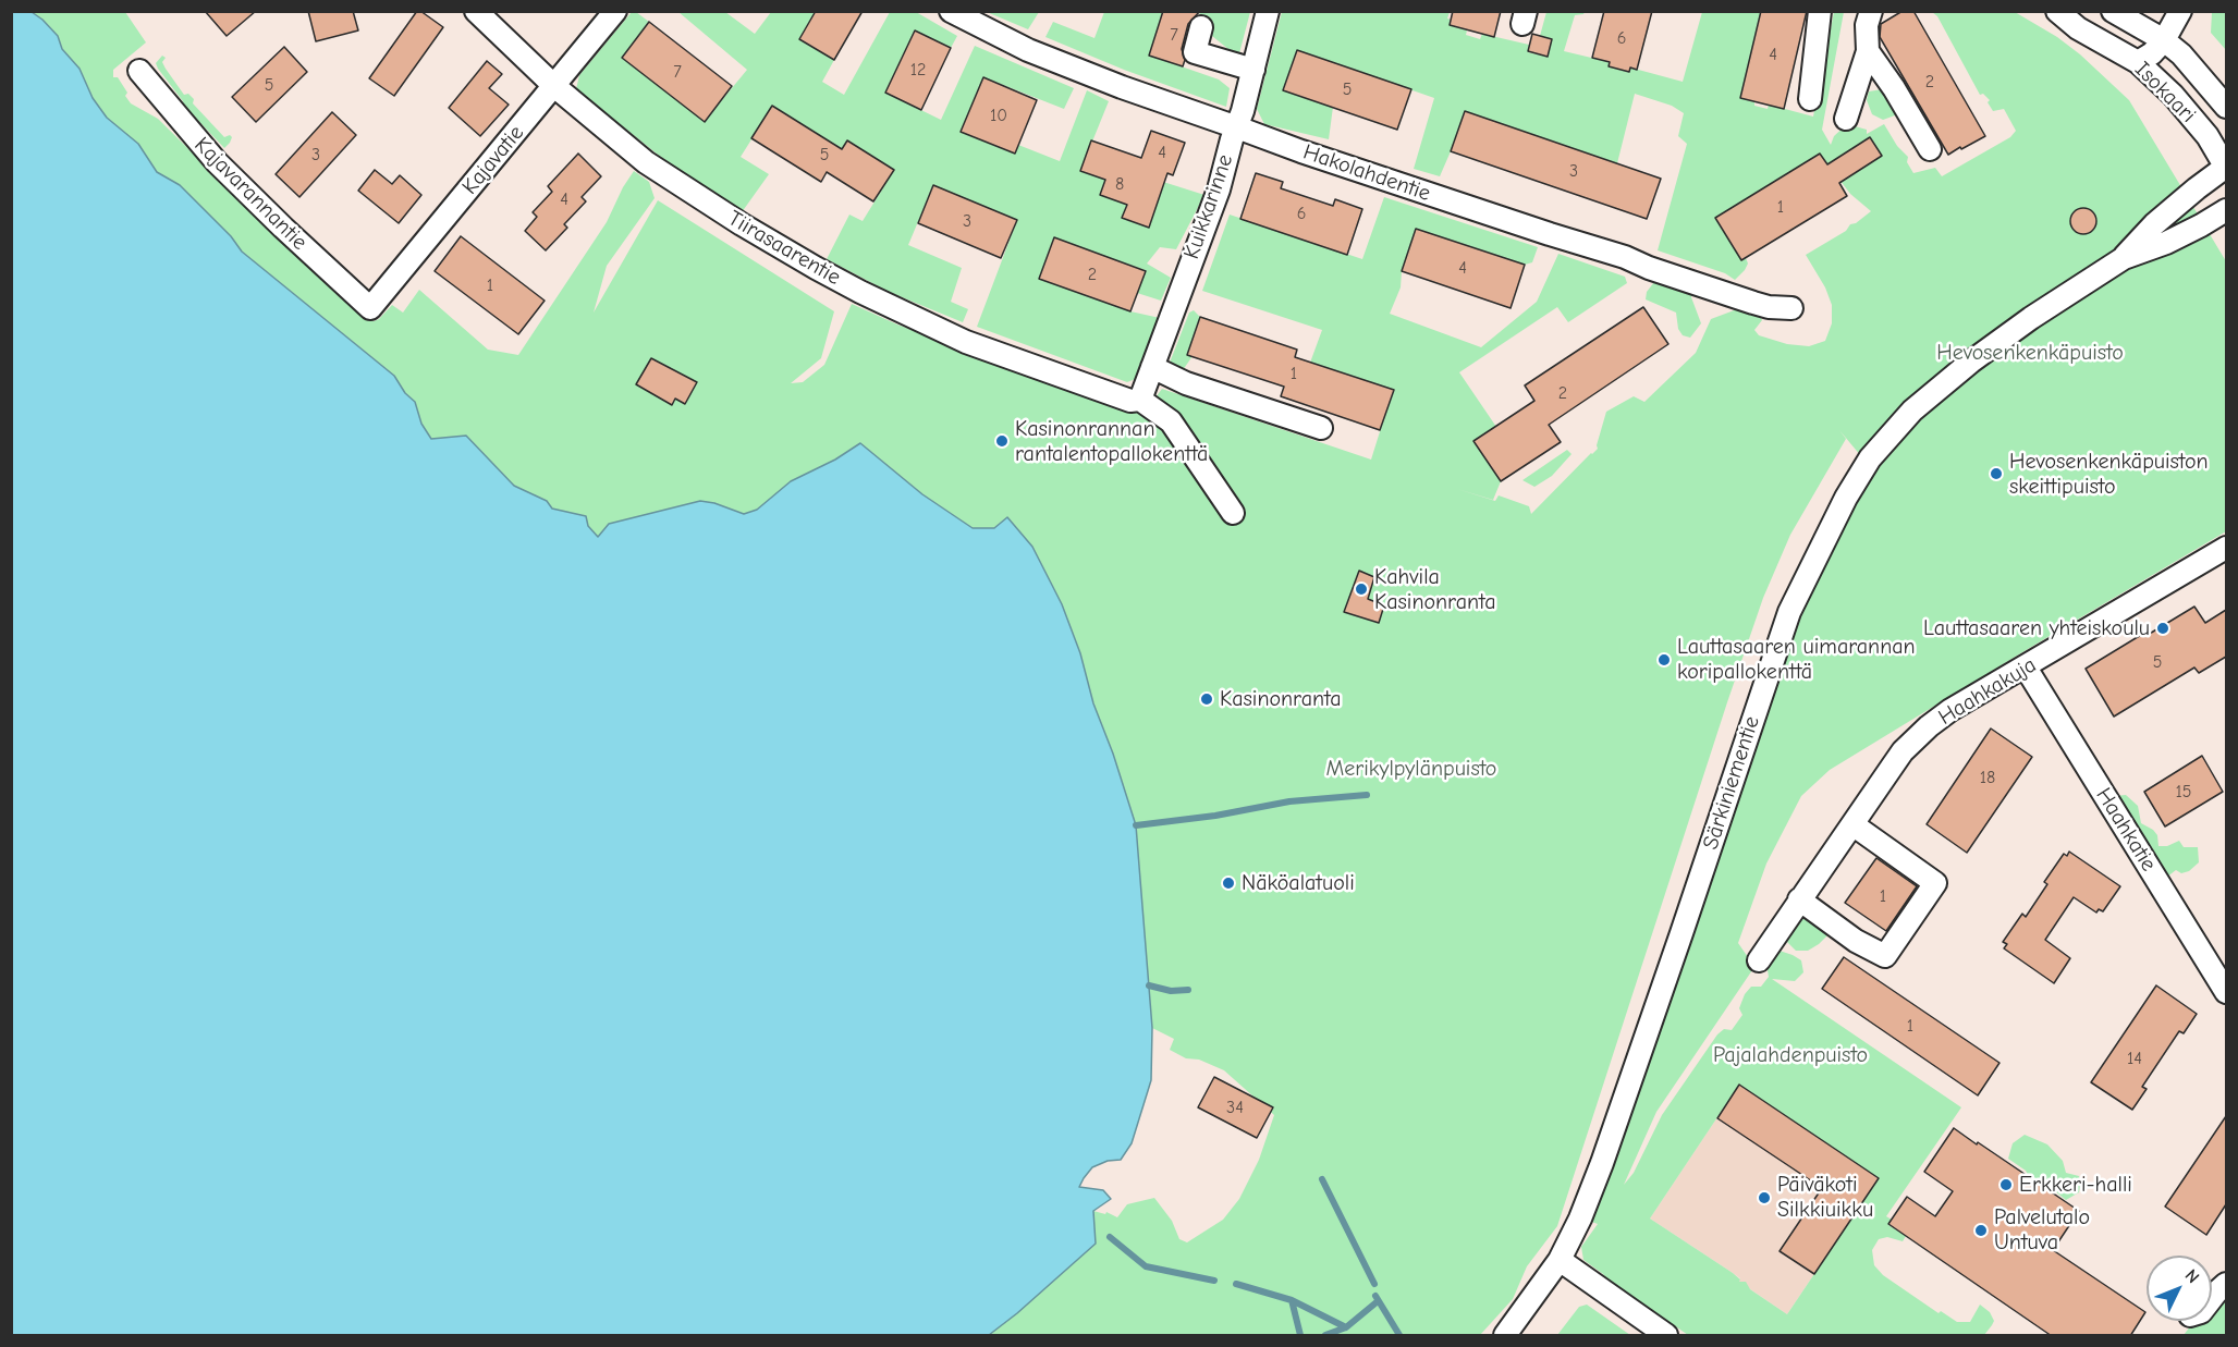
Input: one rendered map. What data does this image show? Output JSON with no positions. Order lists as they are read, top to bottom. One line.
{"streets":{"street":["Isokaari","Kajavatie","Hakolahdentie","Kajavarannantie","Kuikkarinne","Tiirasaarentie","Haahkakuja","Särkiniementie","Haahkatie"]},"crossings":[["Isokaari","Särkiniementie"],["Kajavatie","Kajavarannantie"],["Kajavatie","Tiirasaarentie"],["Hakolahdentie","Kuikkarinne"],["Kuikkarinne","Tiirasaarentie"],["Haahkakuja","Haahkatie"]],"parks":["Hevosenkenkäpuisto","Merikylpylänpuisto","Pajalahdenpuisto"],"places":["Kasinonrannan rantalentopallokenttä","Hevosenkenkäpuiston skeittipuisto","Kahvila Kasinonranta","Lauttasaaren yhteiskoulu","Lauttasaaren uimarannan koripallokenttä","Kasinonranta","Näköalatuoli","Erkkeri-halli","Päiväkoti Silkkiuikku","Palvelutalo Untuva"],"house_numbers":["7","6","4","12","7","2","5","5","10","4","3","5","3","8","4","1","6","3","4","2","1","1","2","5","18","15","1","1","14","34"],"north":"top right"}
